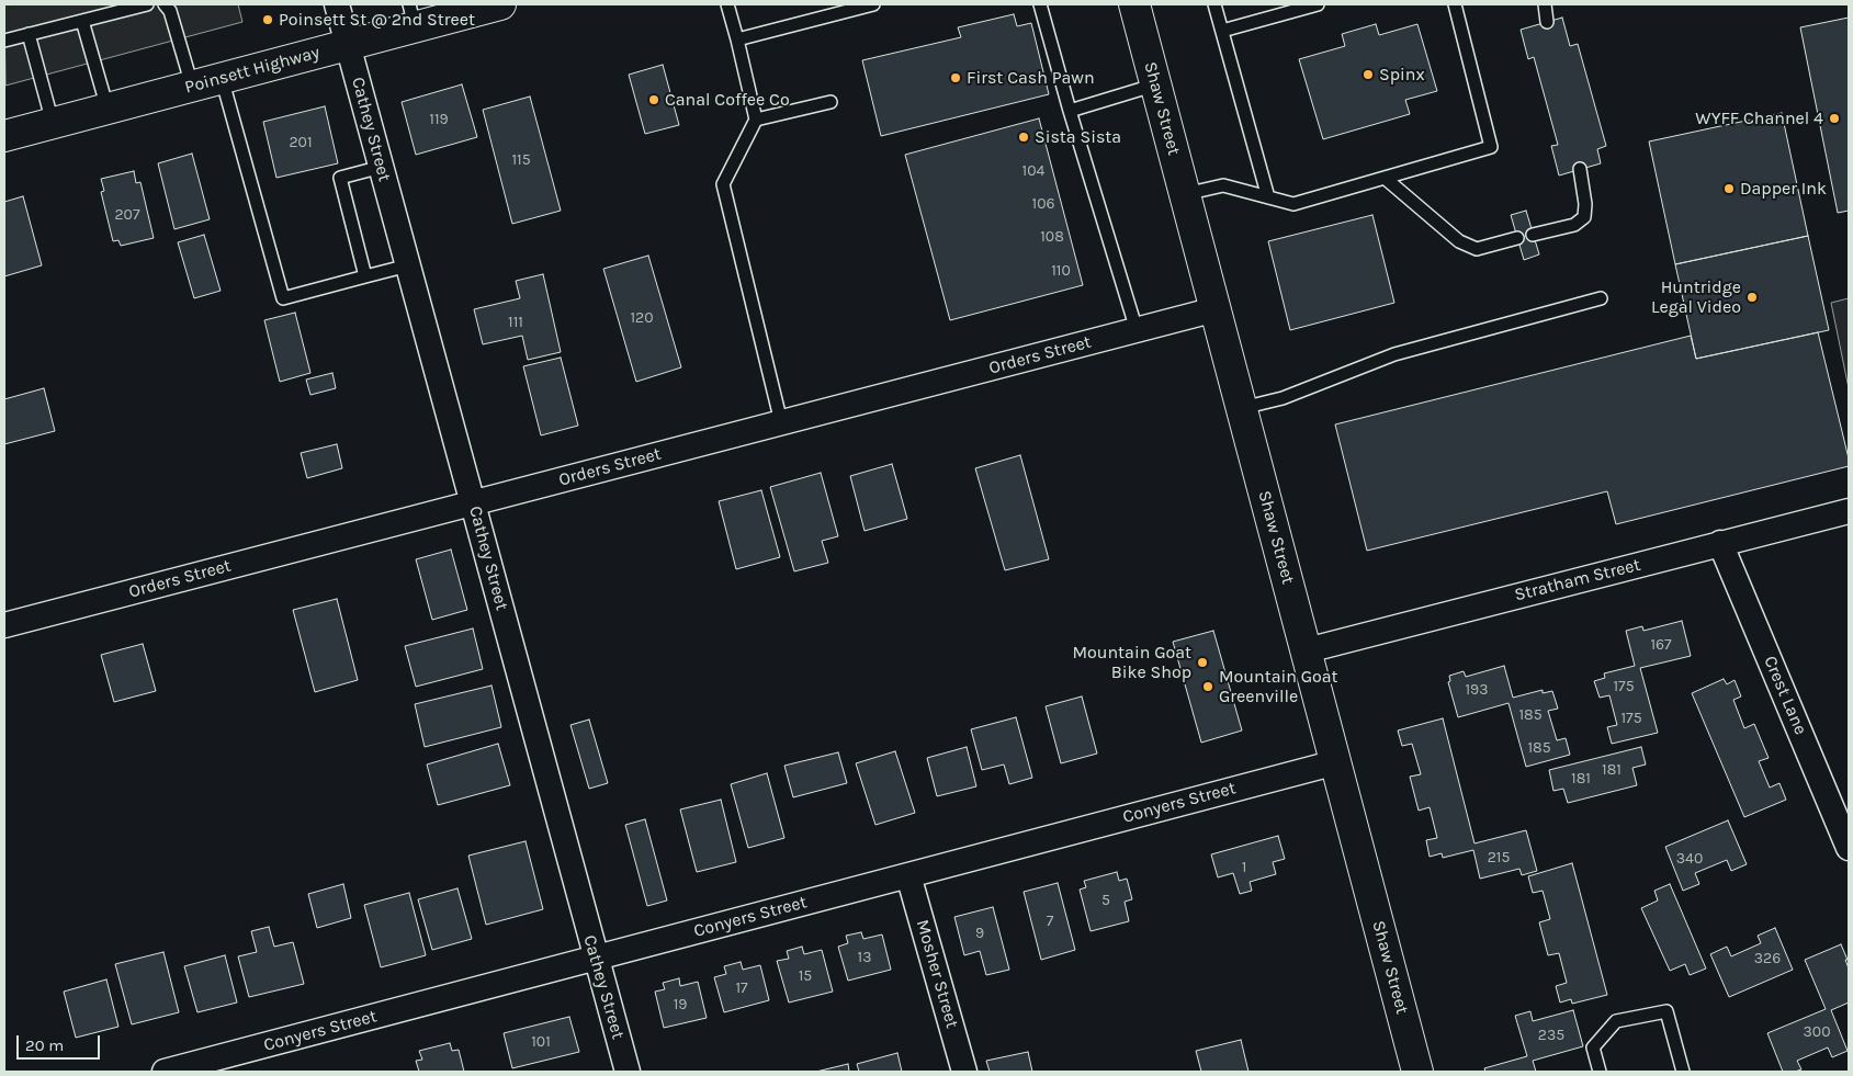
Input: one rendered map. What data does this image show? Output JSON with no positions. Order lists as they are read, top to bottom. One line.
{"streets":{"main road":["Poinsett Highway","Shaw Street"],"street":["Cathey Street","Orders Street","Stratham Street","Crest Lane","Conyers Street","Mosher Street"]},"crossings":[["Poinsett Highway","Cathey Street"],["Shaw Street","Orders Street"],["Shaw Street","Stratham Street"],["Shaw Street","Conyers Street"],["Cathey Street","Orders Street"],["Cathey Street","Conyers Street"],["Stratham Street","Crest Lane"],["Conyers Street","Mosher Street"]],"places":["Poinsett St @ 2nd Street","Spinx","First Cash Pawn","Canal Coffee Co","WYFF Channel 4","Sista Sista","Dapper Ink","Huntridge Legal Video","Mountain Goat Bike Shop","Mountain Goat Greenville"],"house_numbers":["119","201","115","104","106","207","108","110","120","111","167","175","193","185","175","185","181","181","215","340","1","5","7","9","13","326","15","17","19","300","235","101"],"scale_bar":"20 m"}
